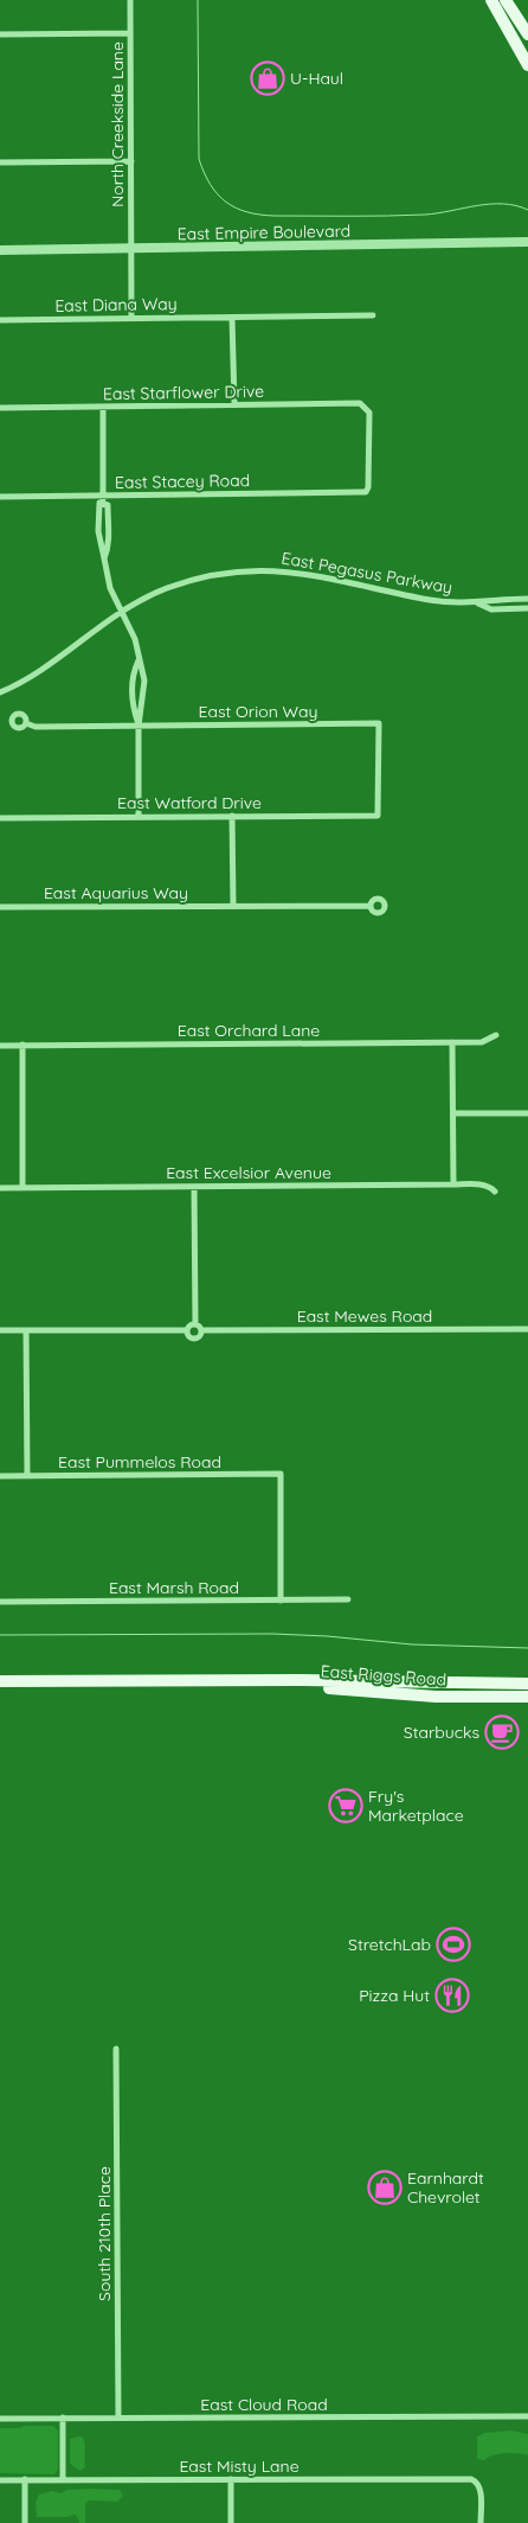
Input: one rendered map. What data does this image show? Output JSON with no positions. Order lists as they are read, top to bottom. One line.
{"streets":{"main road":["East Riggs Road"],"street":["North Creekside Lane","East Empire Boulevard","East Diana Way","East Starflower Drive","East Stacey Road","East Pegasus Parkway","East Orion Way","East Watford Drive","East Aquarius Way","East Orchard Lane","East Excelsior Avenue","East Mewes Road","East Pummelos Road","East Marsh Road","South 210th Place","East Cloud Road","East Misty Lane"]},"crossings":[["North Creekside Lane","East Empire Boulevard"],["East Starflower Drive","East Stacey Road"],["East Orion Way","East Watford Drive"],["East Pummelos Road","East Marsh Road"],["South 210th Place","East Cloud Road"]],"places":{"shop":["U-Haul","Earnhardt Chevrolet"],"cafe":["Starbucks"],"supermarket":["Fry's Marketplace"],"sports":["StretchLab"],"restaurant":["Pizza Hut"]}}
